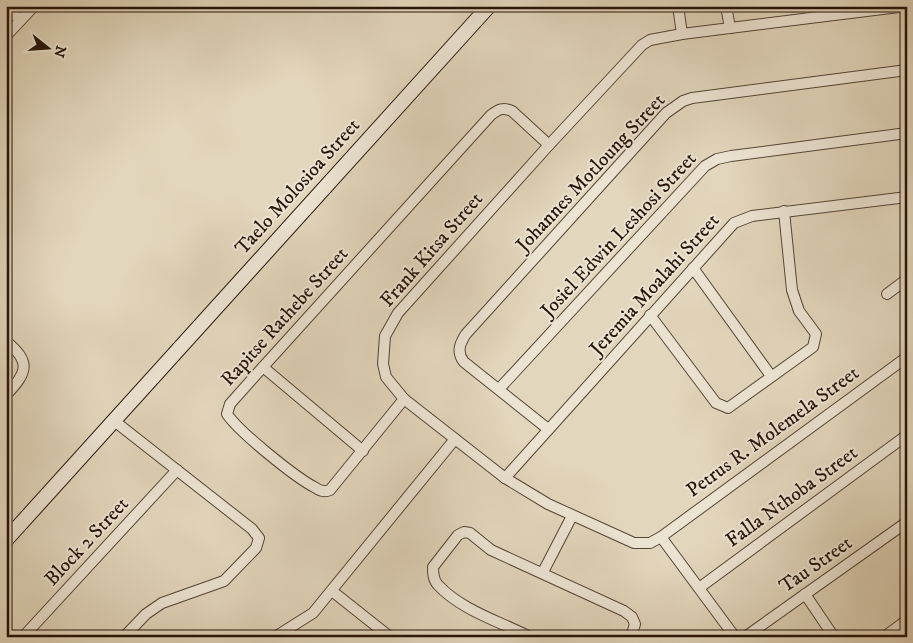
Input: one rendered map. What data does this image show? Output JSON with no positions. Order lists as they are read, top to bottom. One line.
{"streets":{"street":["Johannes Motloung Street","Taelo Molosioa Street","Josiel Edwin Leshosi Street","Frank Kitsa Street","Jeremia Moalahi Street","Rapitse Rathebe Street","Petrus R. Molemela Street","Falla Nthoba Street","Block 2 Street","Tau Street"]},"crossings":[["Johannes Motloung Street","Josiel Edwin Leshosi Street"],["Johannes Motloung Street","Jeremia Moalahi Street"],["Frank Kitsa Street","Jeremia Moalahi Street"],["Frank Kitsa Street","Rapitse Rathebe Street"],["Frank Kitsa Street","Petrus R. Molemela Street"]],"north":"right"}
